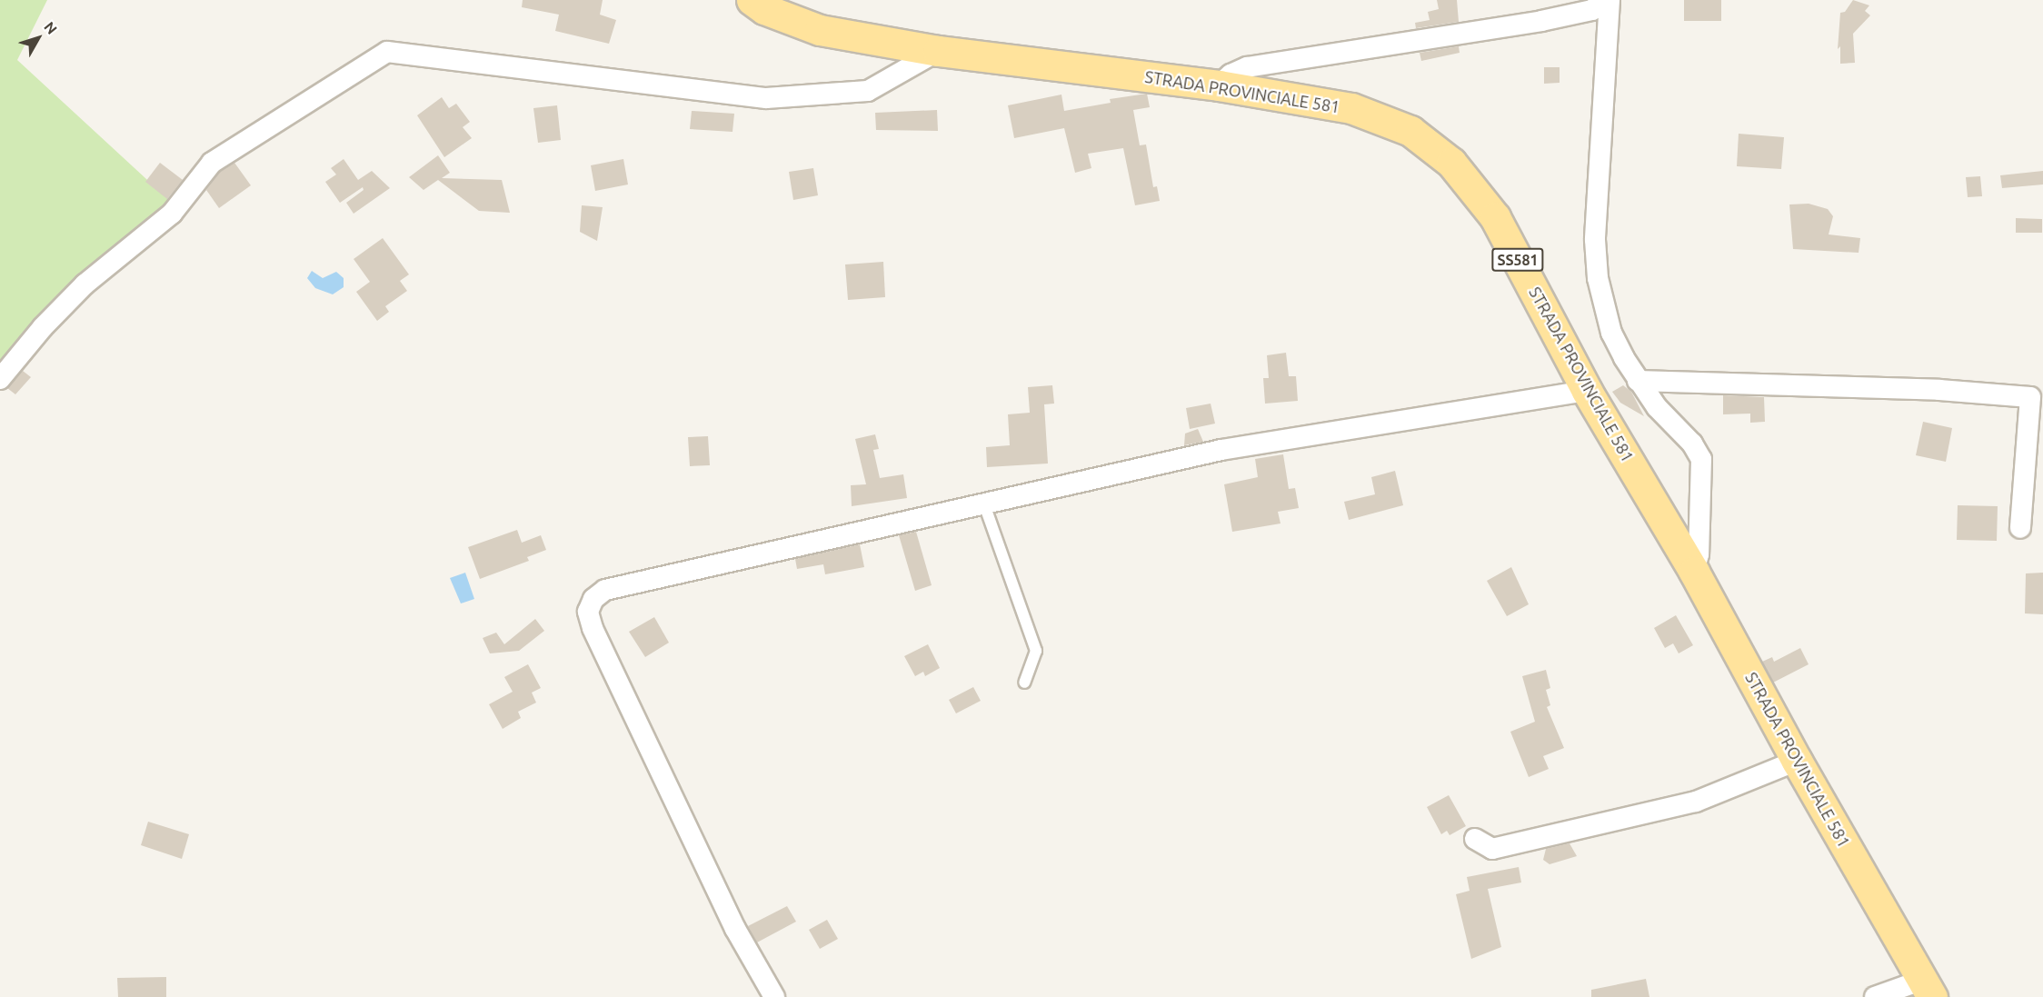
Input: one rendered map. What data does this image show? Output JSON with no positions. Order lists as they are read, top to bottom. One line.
{"streets":{"main road":["STRADA PROVINCIALE 581","SS581"]},"north":"top right"}
